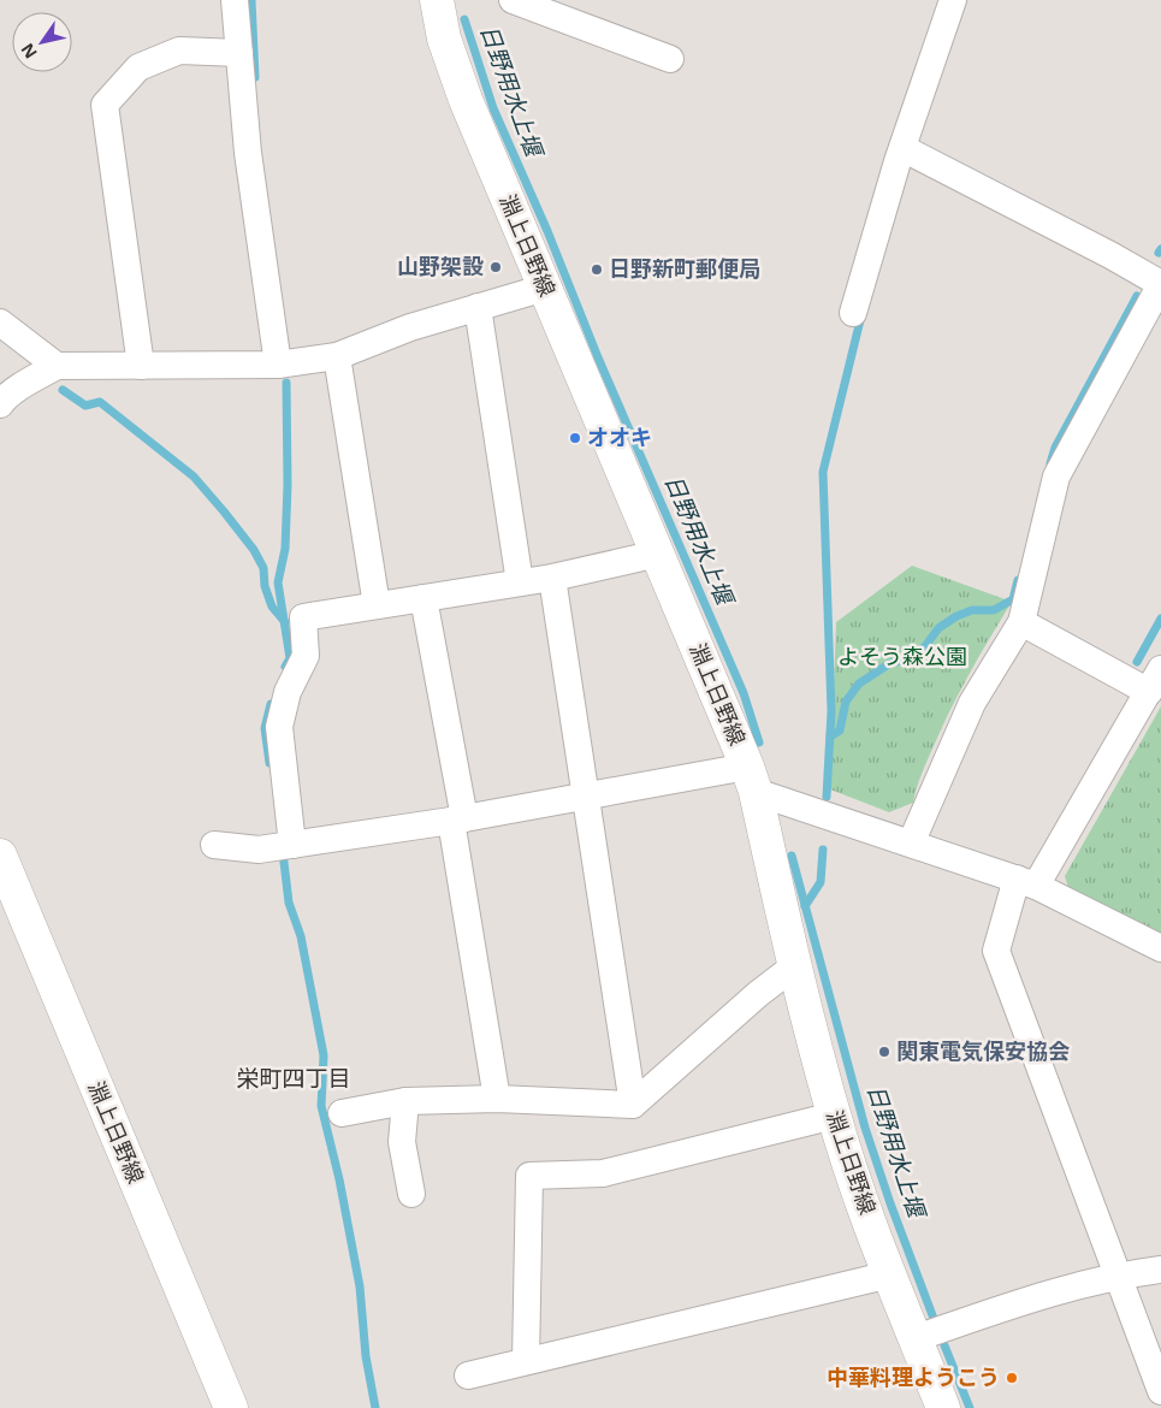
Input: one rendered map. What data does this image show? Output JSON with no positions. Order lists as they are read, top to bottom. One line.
{"streets":{"main road":["淵上日野線"]},"districts":["栄町四丁目"],"water":["日野用水上堰"],"parks":["よそう森公園"],"places":["山野架設","日野新町郵便局","オオキ","関東電気保安協会","中華料理ようこう"],"north":"bottom left"}
